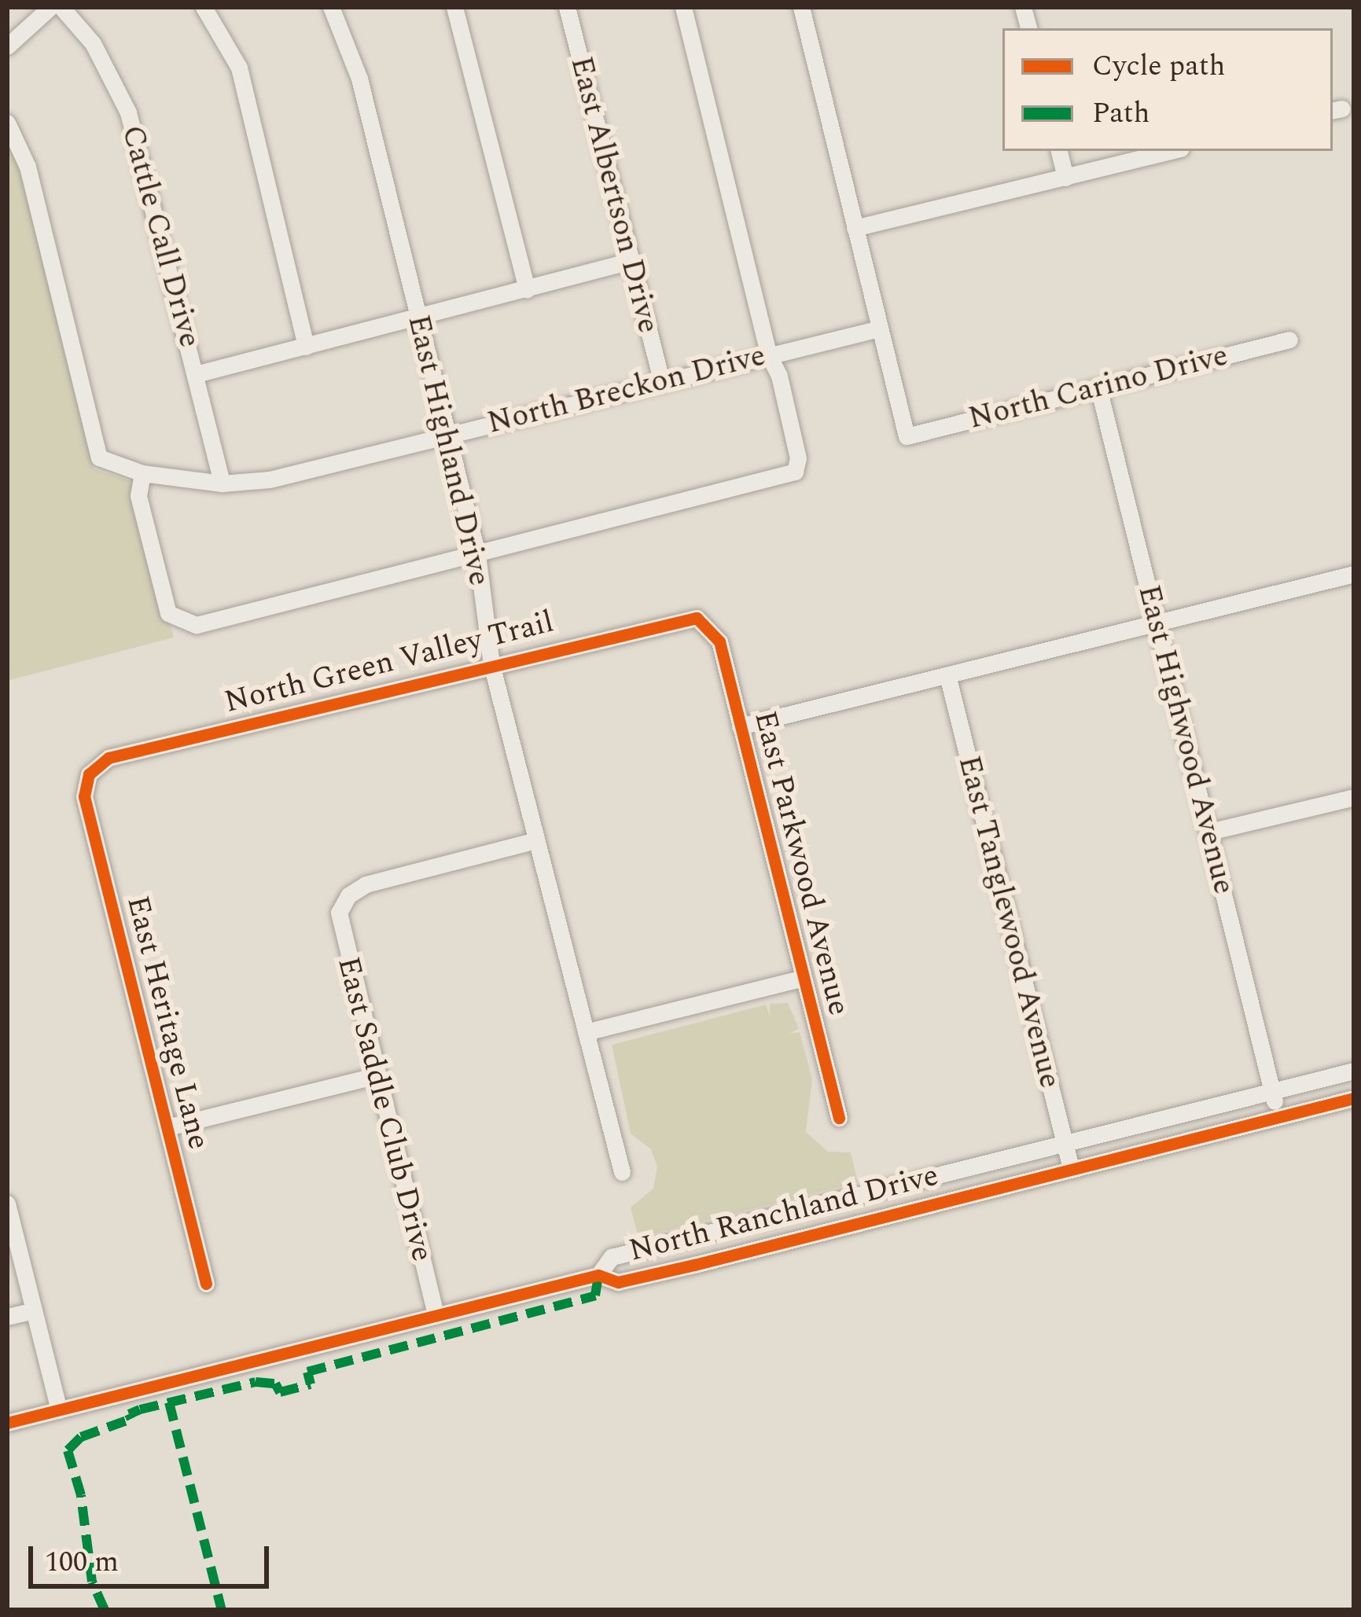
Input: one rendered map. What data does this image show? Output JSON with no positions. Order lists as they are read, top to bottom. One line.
{"streets":{"street":["East Albertson Drive","Cattle Call Drive","North Carino Drive","North Breckon Drive","East Highland Drive","North Green Valley Trail","East Highwood Avenue","East Parkwood Avenue","East Tanglewood Avenue","East Heritage Lane","East Saddle Club Drive","North Ranchland Drive"]},"crossings":[["East Albertson Drive","North Breckon Drive"],["Cattle Call Drive","North Breckon Drive"],["North Carino Drive","North Breckon Drive"],["North Carino Drive","East Highwood Avenue"],["North Breckon Drive","East Highland Drive"],["East Highland Drive","North Green Valley Trail"],["East Highland Drive","East Saddle Club Drive"],["North Green Valley Trail","East Parkwood Avenue"],["North Green Valley Trail","East Heritage Lane"],["East Highwood Avenue","North Ranchland Drive"],["East Tanglewood Avenue","North Ranchland Drive"],["East Saddle Club Drive","North Ranchland Drive"]],"legend":["Cycle path","Path"],"scale_bar":"100 m"}
